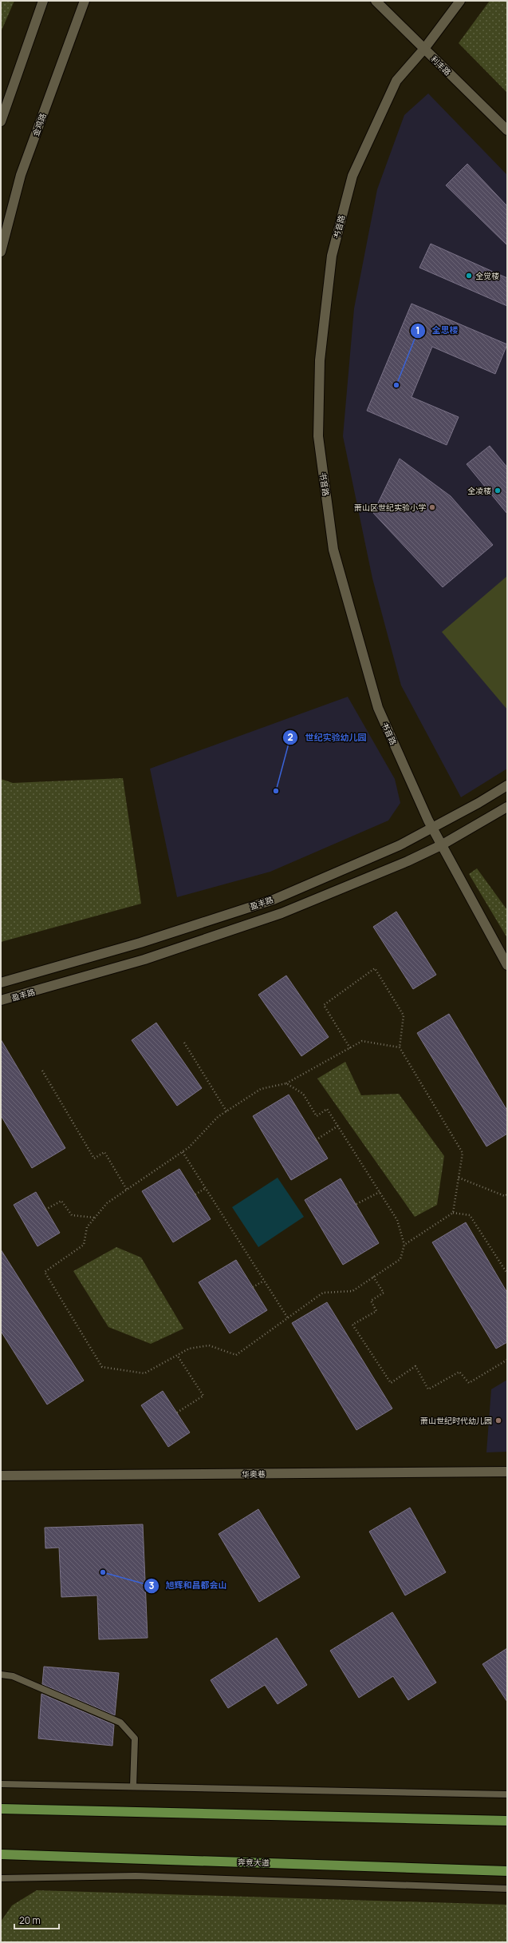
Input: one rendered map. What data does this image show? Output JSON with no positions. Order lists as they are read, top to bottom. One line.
{"streets":{"main road":["奔竞大道"],"street":["利丰路","金鸡路","书音路","盈丰路","华奥巷"]},"crossings":[["利丰路","书音路"],["书音路","盈丰路"]],"places":["全觉楼","全思楼","全凌楼","萧山区世纪实验小学","世纪实验幼儿园","萧山世纪时代幼儿园","旭辉和昌都会山"],"scale_bar":"20 m"}
